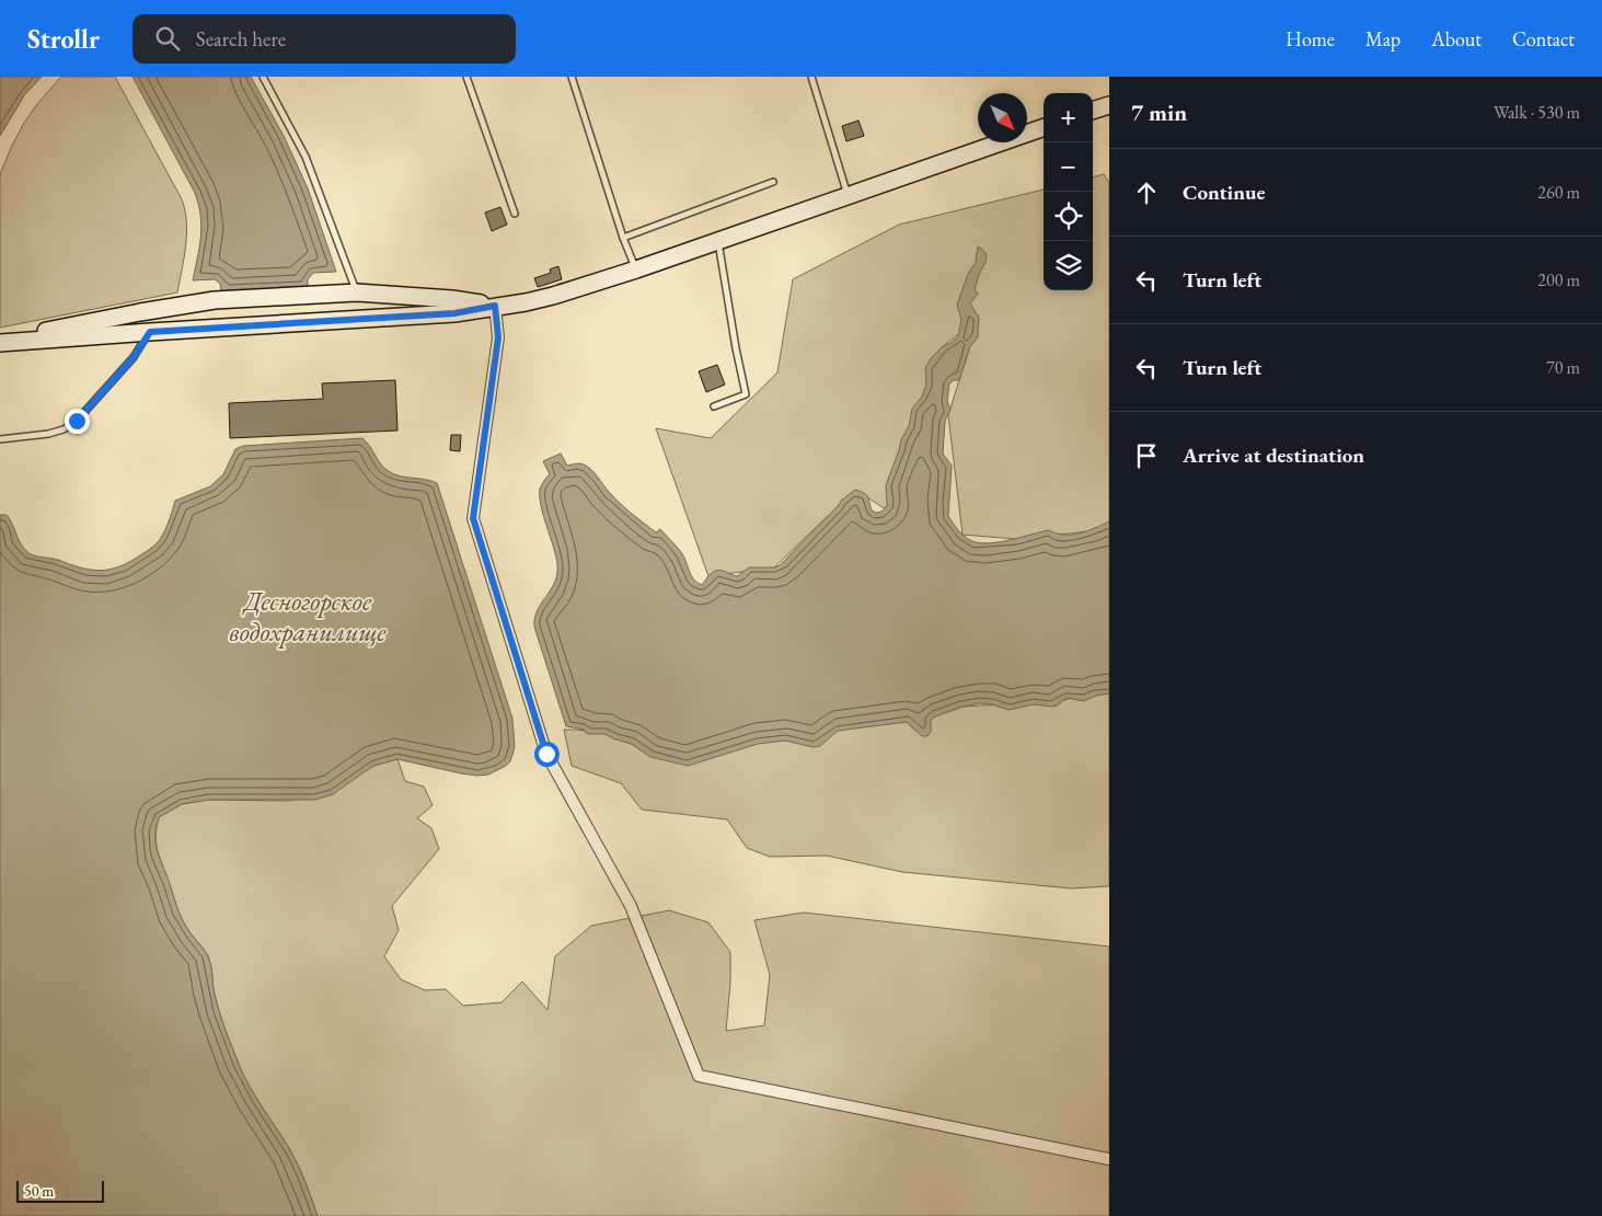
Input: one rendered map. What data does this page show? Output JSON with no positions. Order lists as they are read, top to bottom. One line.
{"water":["Десногорское водохранилище"],"scale_bar":"50 m","north":"bottom right","page":{"header":"Strollr","search":"Search here","nav":["Home","Map","About","Contact"],"heading":["7 min","Walk · 530 m"],"map_buttons":["+","−"],"list":[["Continue","260 m"],["Turn left","200 m"],["Turn left","70 m"],"Arrive at destination"],"scale":"50 m"}}
